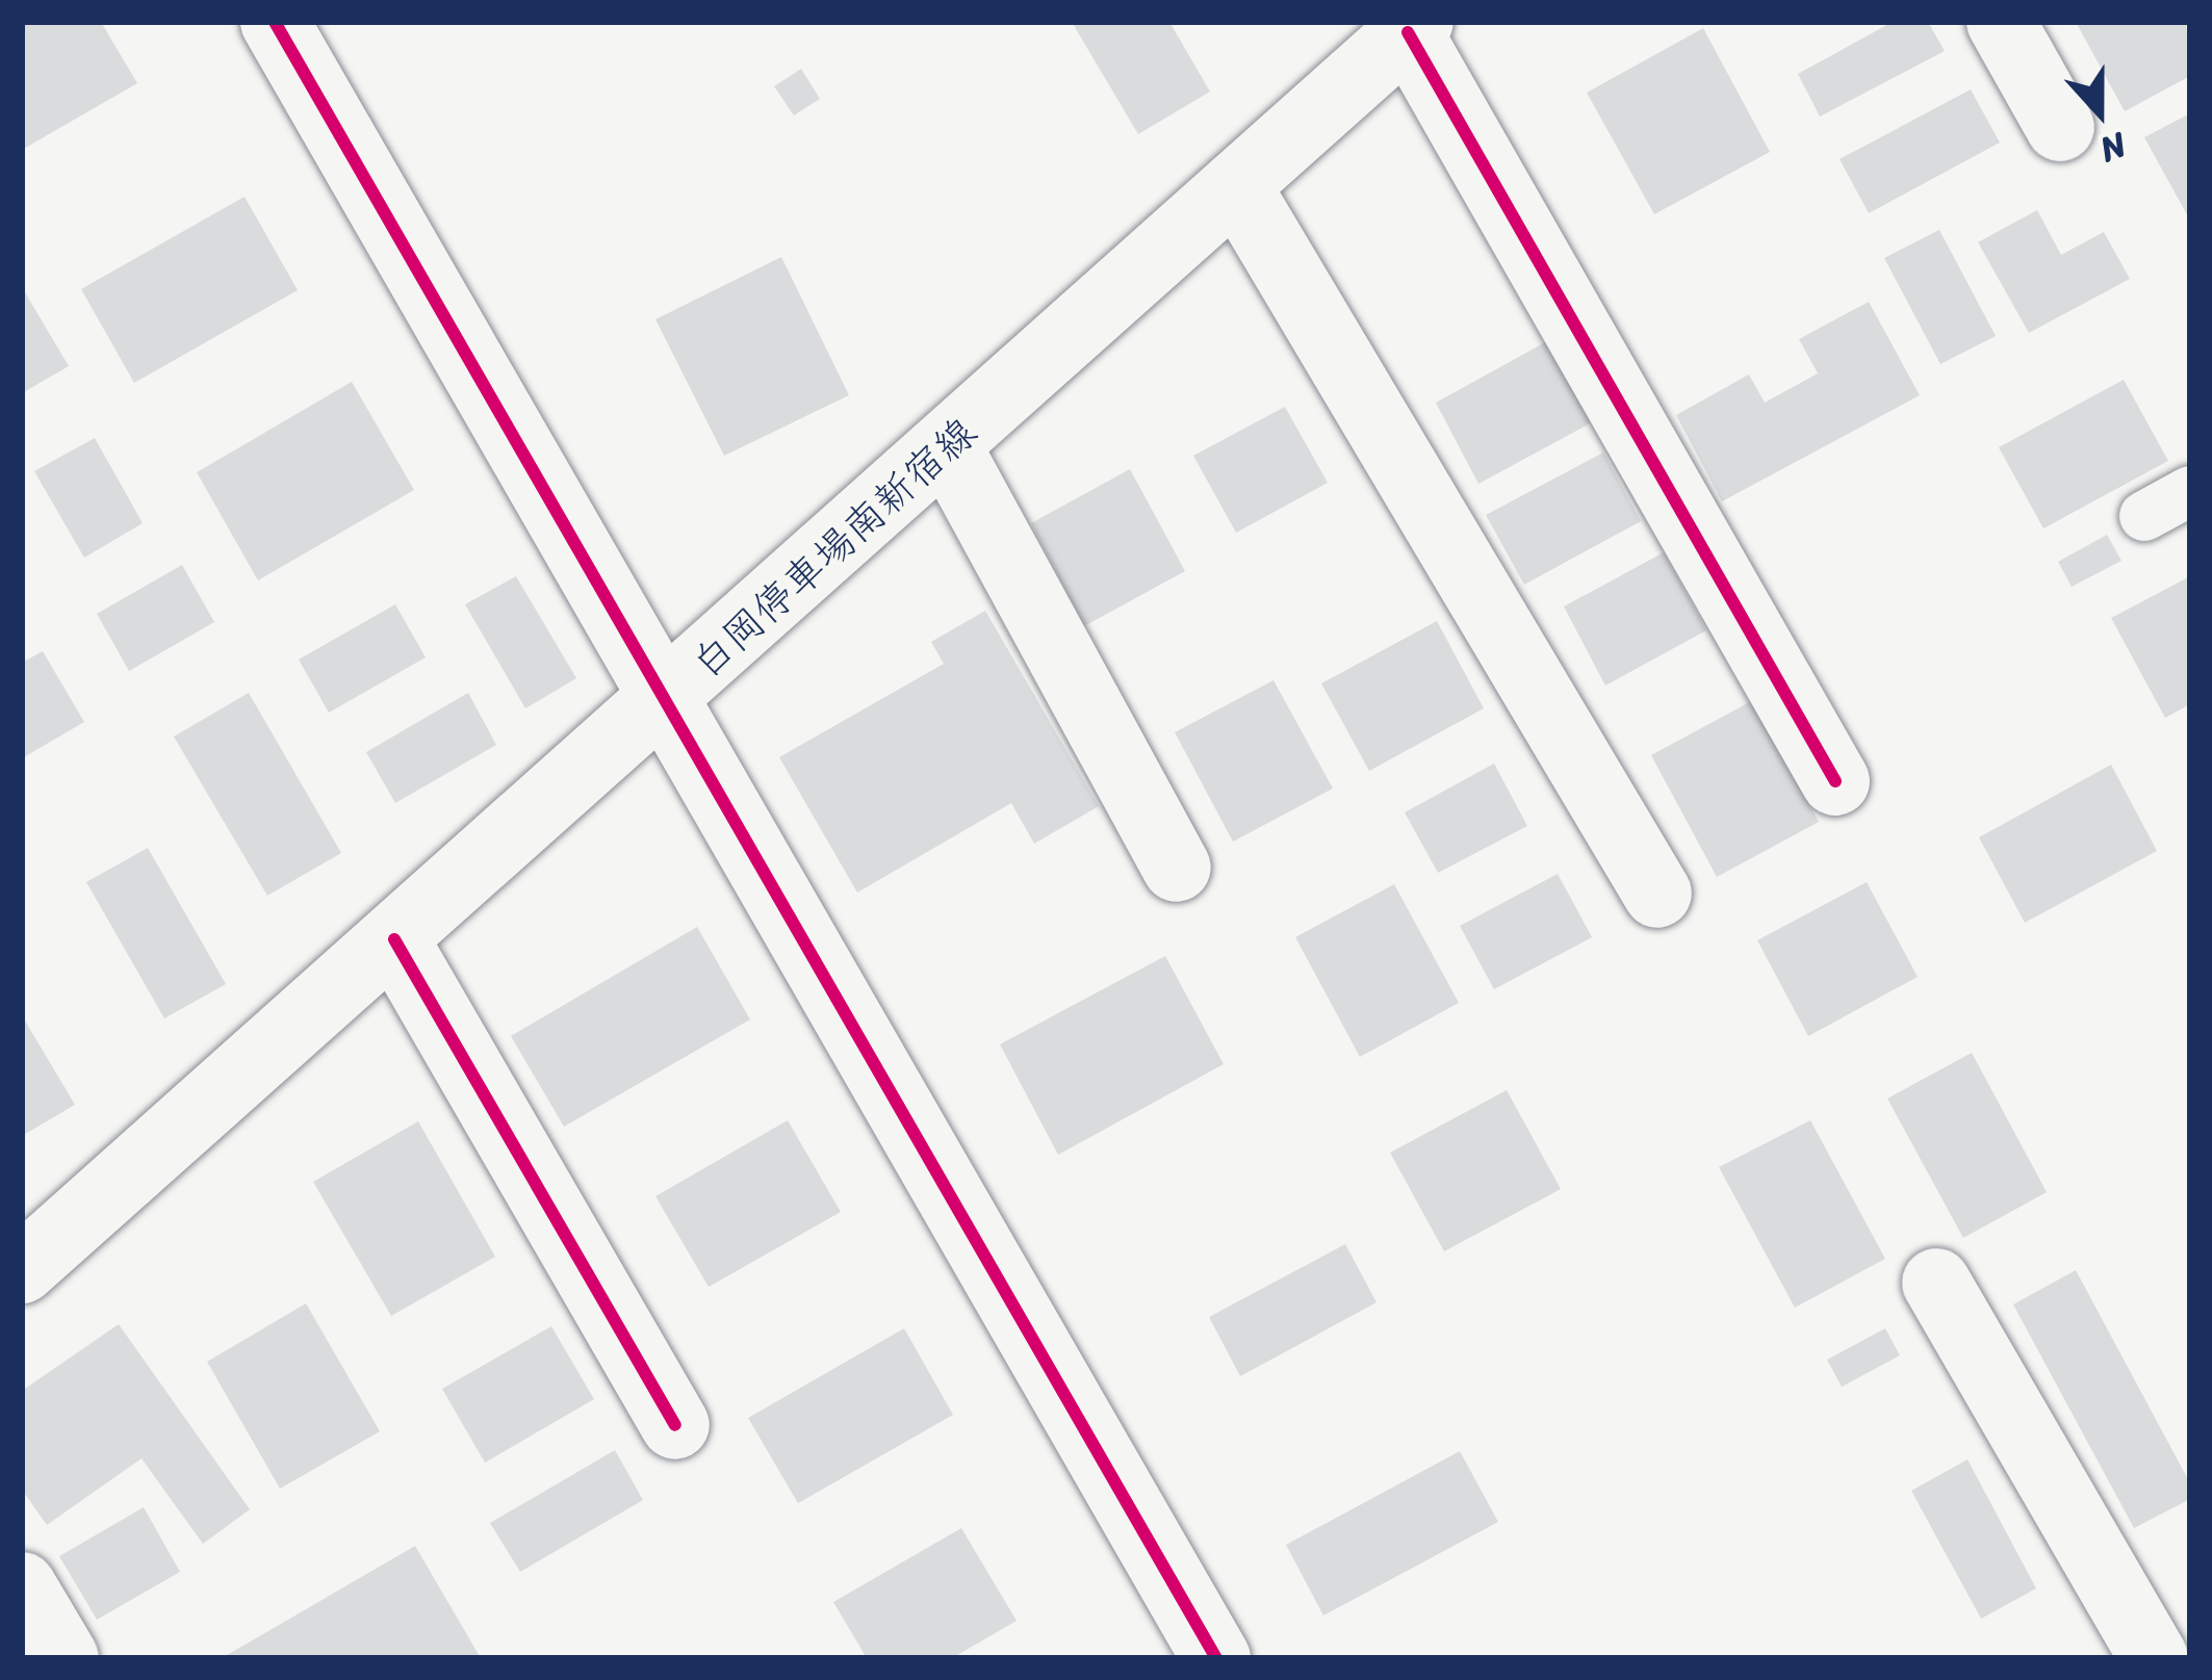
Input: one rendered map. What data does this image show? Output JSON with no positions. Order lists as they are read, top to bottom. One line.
{"streets":{"street":["白岡停車場南新宿線"]},"north":"bottom"}
